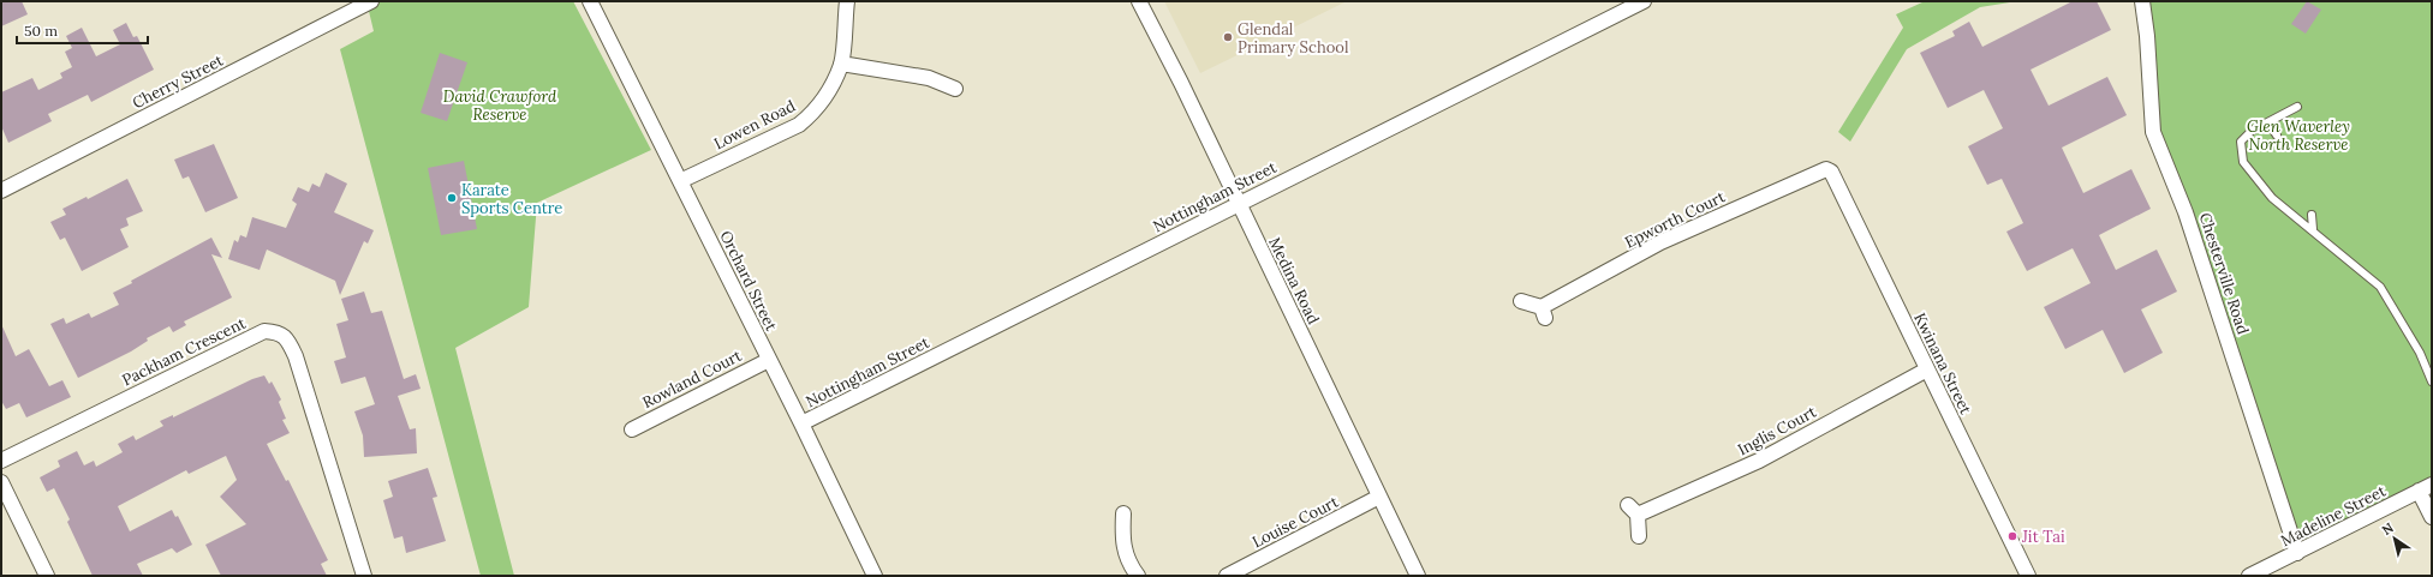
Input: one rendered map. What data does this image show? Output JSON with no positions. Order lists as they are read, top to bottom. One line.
{"streets":{"street":["Cherry Street","Lowen Road","Nottingham Street","Epworth Court","Chesterville Road","Orchard Street","Medina Road","Packham Crescent","Kwinana Street","Rowland Court","Inglis Court","Madeline Street","Louise Court"]},"crossings":[["Lowen Road","Orchard Street"],["Nottingham Street","Orchard Street"],["Nottingham Street","Medina Road"],["Epworth Court","Kwinana Street"],["Chesterville Road","Madeline Street"],["Orchard Street","Rowland Court"],["Medina Road","Louise Court"],["Kwinana Street","Inglis Court"]],"parks":["David Crawford Reserve","Glen Waverley North Reserve"],"places":["Glendal Primary School","Karate Sports Centre","Jit Tai"],"scale_bar":"50 m","north":"top left"}
